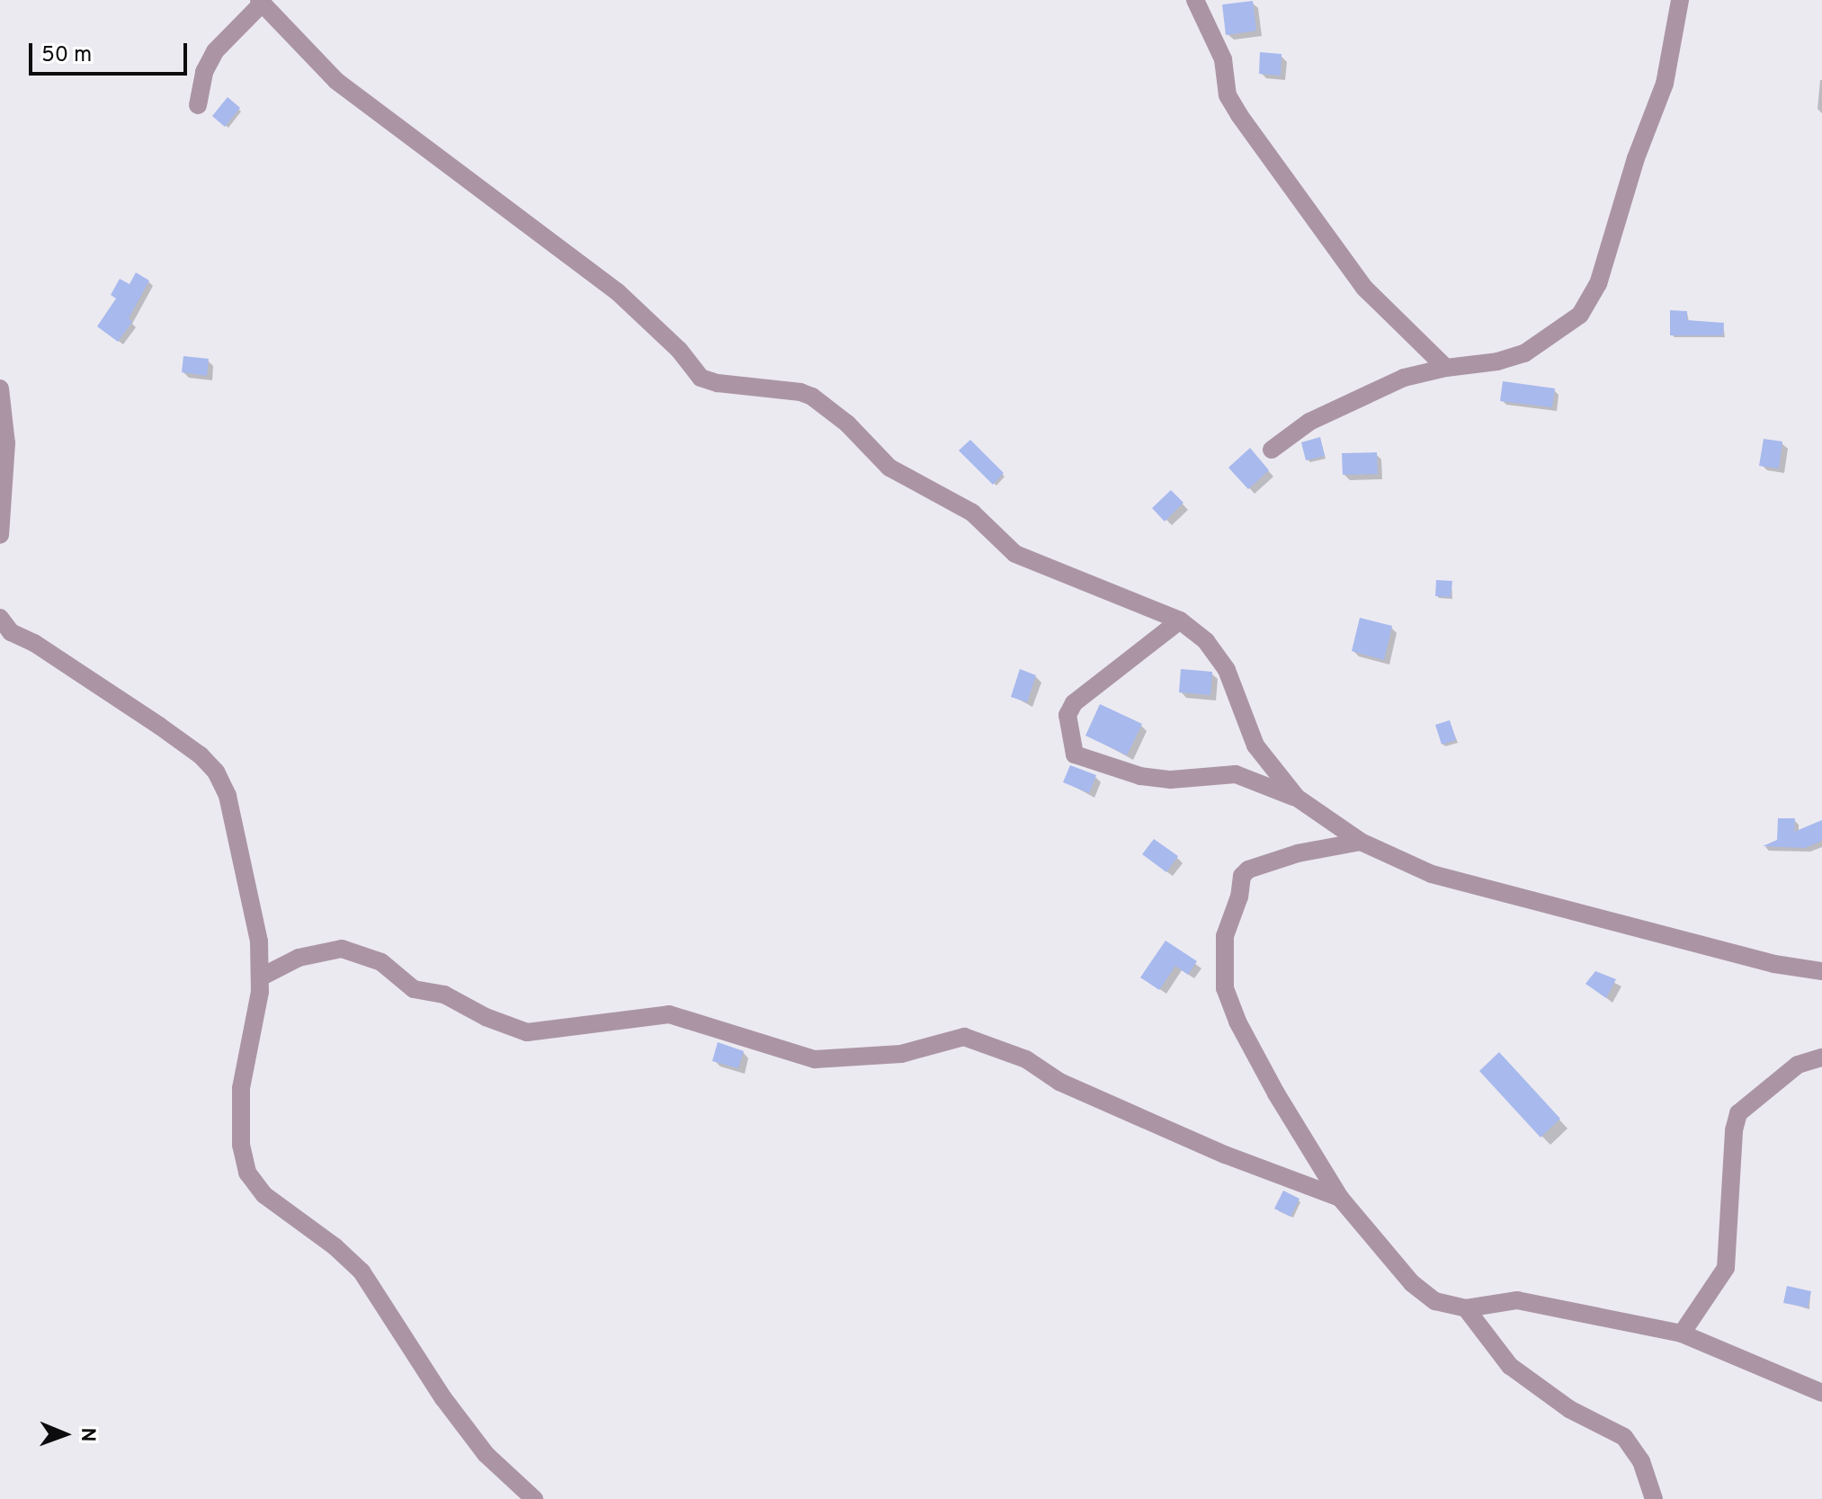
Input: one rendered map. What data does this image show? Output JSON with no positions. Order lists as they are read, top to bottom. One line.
{"scale_bar":"50 m","north":"right"}
